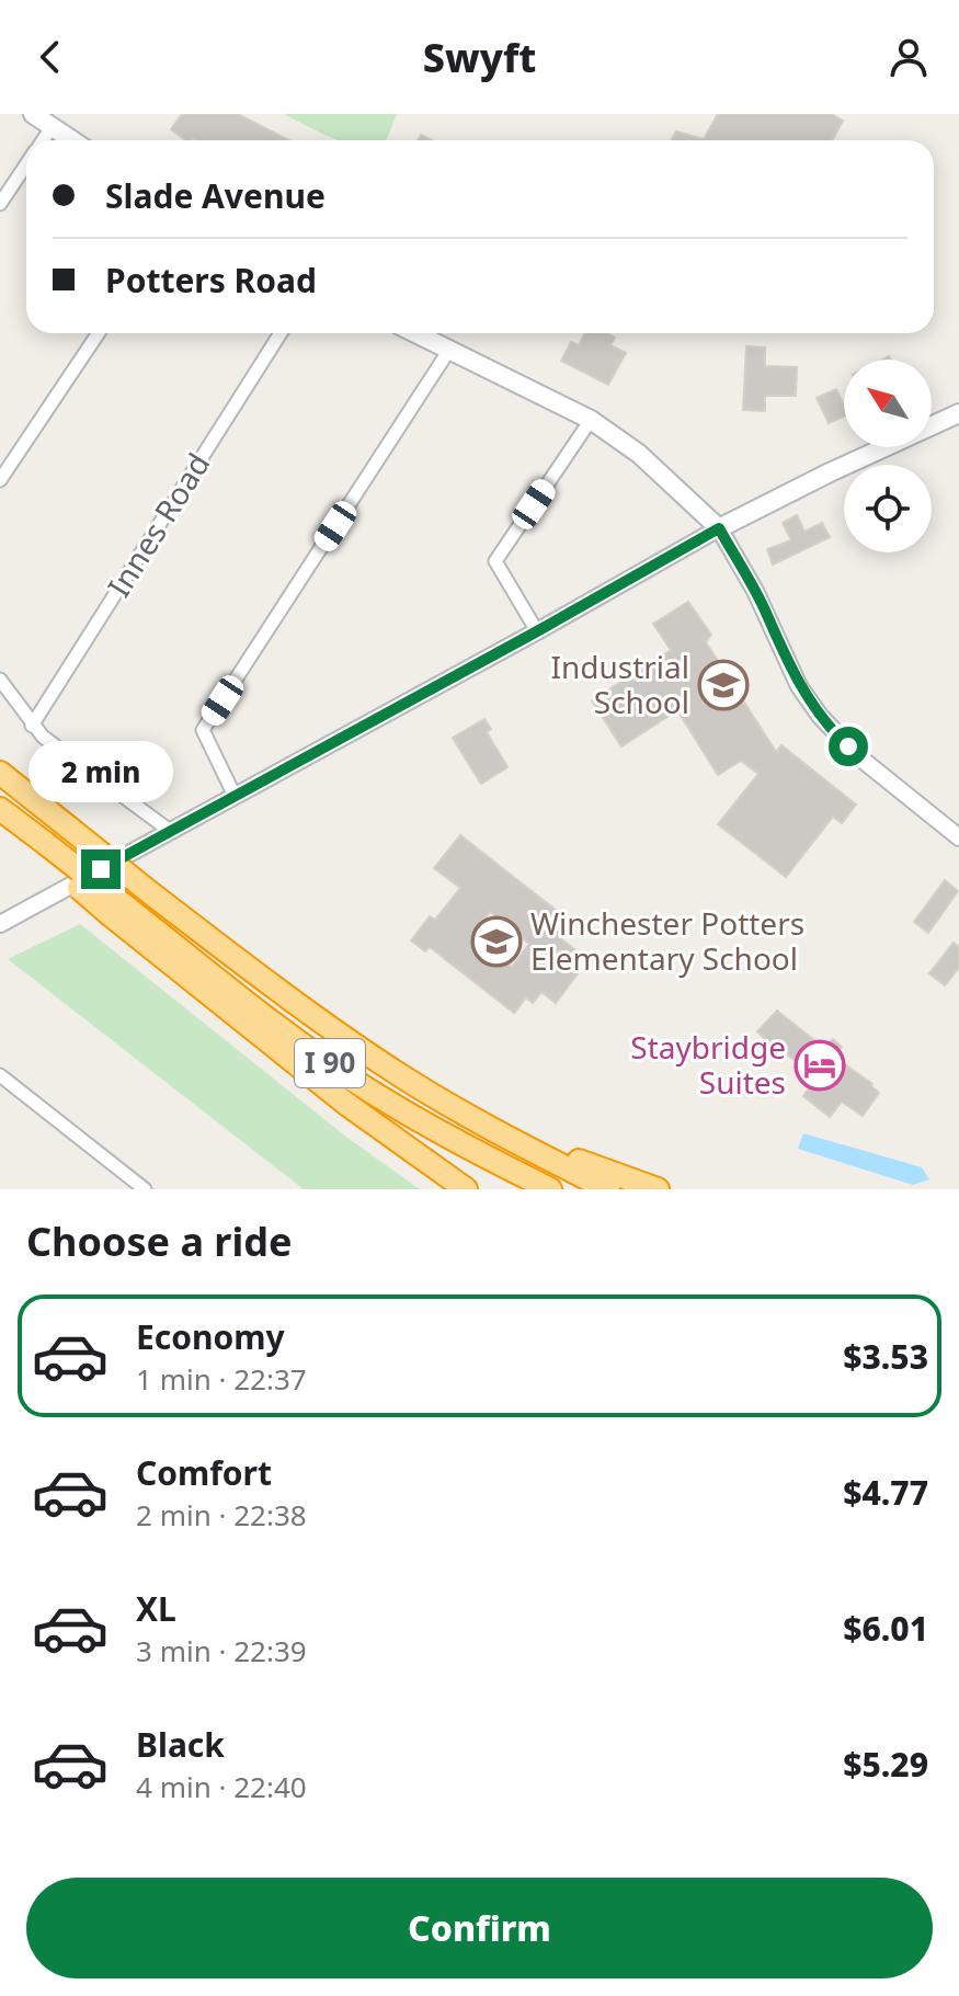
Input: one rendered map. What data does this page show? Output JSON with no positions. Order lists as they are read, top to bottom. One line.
{"streets":{"highway":["I 90"],"street":["Innes Road"]},"places":{"school or university":["Industrial School","Winchester Potters Elementary School"],"hotel":["Staybridge Suites"]},"north":"top left","page":{"header":"Swyft","banner":["Slade Avenue","Potters Road"],"bubble":"2 min","heading":"Choose a ride","list":[{"name":"Economy","note":"1 min · 22:37","value":"$3.53"},{"name":"Comfort","note":"2 min · 22:38","value":"$4.77"},{"name":"XL","note":"3 min · 22:39","value":"$6.01"},{"name":"Black","note":"4 min · 22:40","value":"$5.29"}],"buttons":"Confirm"}}
